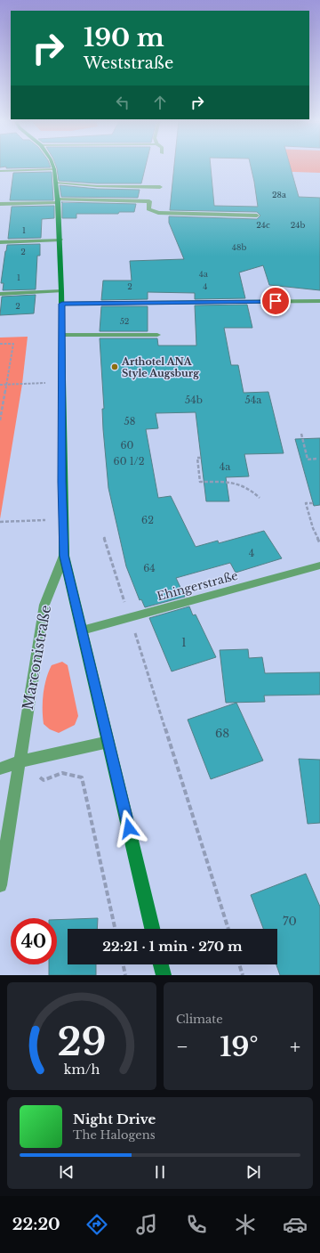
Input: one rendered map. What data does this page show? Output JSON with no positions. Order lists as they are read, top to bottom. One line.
{"streets":{"street":["Ehingerstraße","Marconistraße"]},"places":["Arthotel ANA Style Augsburg"],"house_numbers":["28a","24c","24b","1","48b","2","4a","1","2","4","2","52","54b","54a","58","60","60 1/2","4a","62","4","64","1","68","70"],"page":{"turn":["190 m","Weststraße"],"limit":"40","trip":"22:21 · 1 min · 270 m","tile":"Climate","heat":["−","19°","+"],"song":["Night Drive","The Halogens"],"tabs":"22:20","gauge":["29","km/h"]}}
